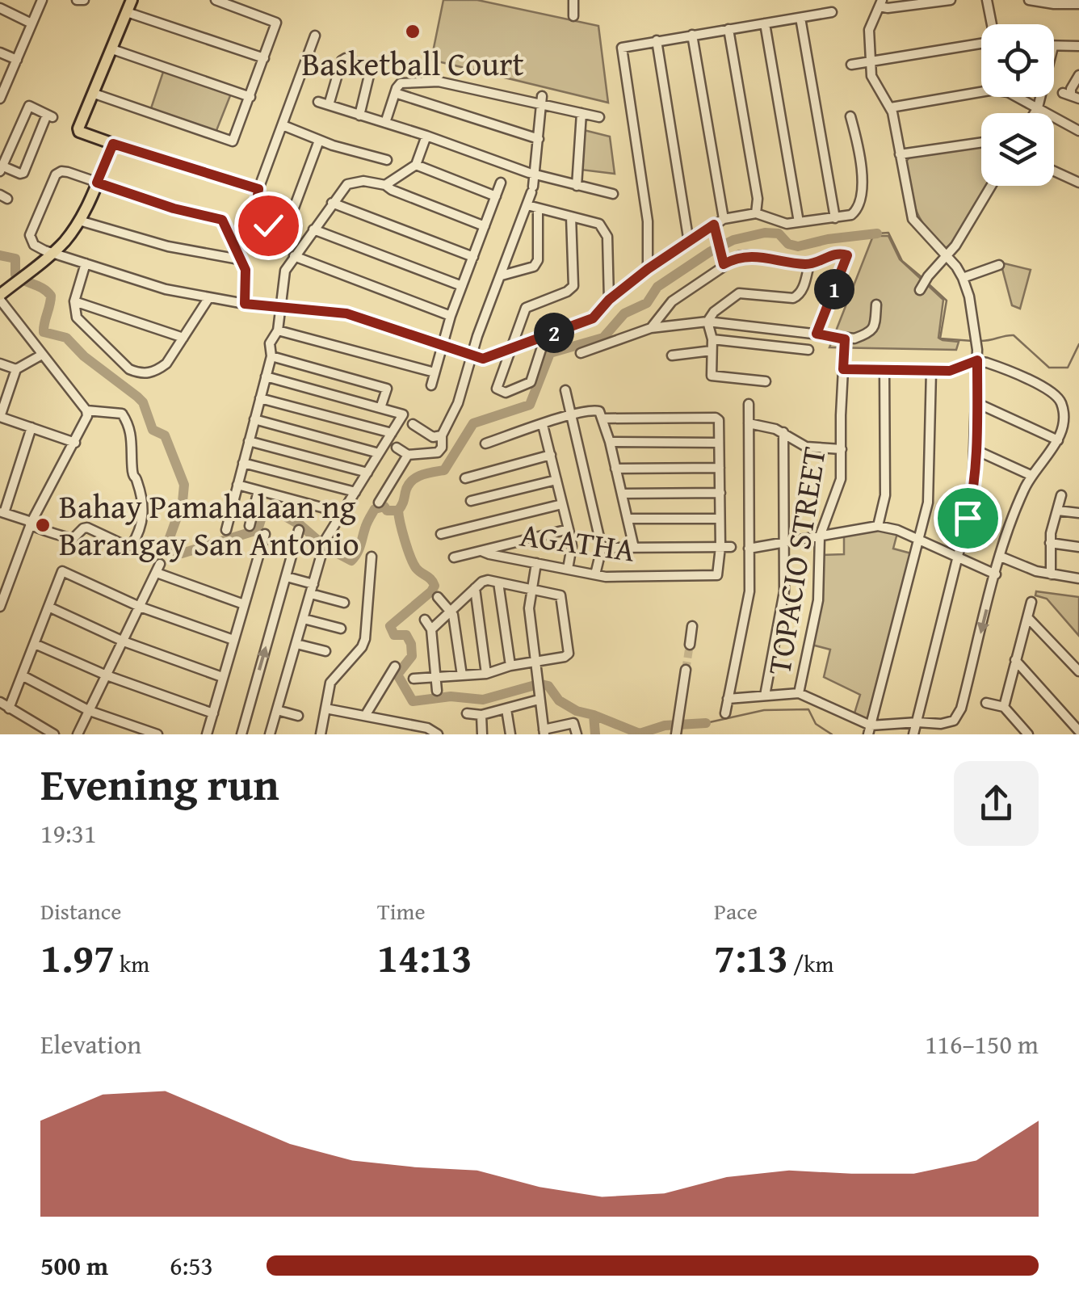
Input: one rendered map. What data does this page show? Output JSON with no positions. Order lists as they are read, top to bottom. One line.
{"streets":{"street":["AGATHA","TOPACIO STREET"]},"places":["Basketball Court","Bahay Pamahalaan ng Barangay San Antonio"],"page":{"pins":["1","2"],"heading":["Evening run","19:31"],"stats":[["Distance","1.97 km"],["Time","14:13"],["Pace","7:13 /km"]],"chart":["Elevation","116–150 m"],"list":[{"name":"500 m","note":"6:53"}]}}
